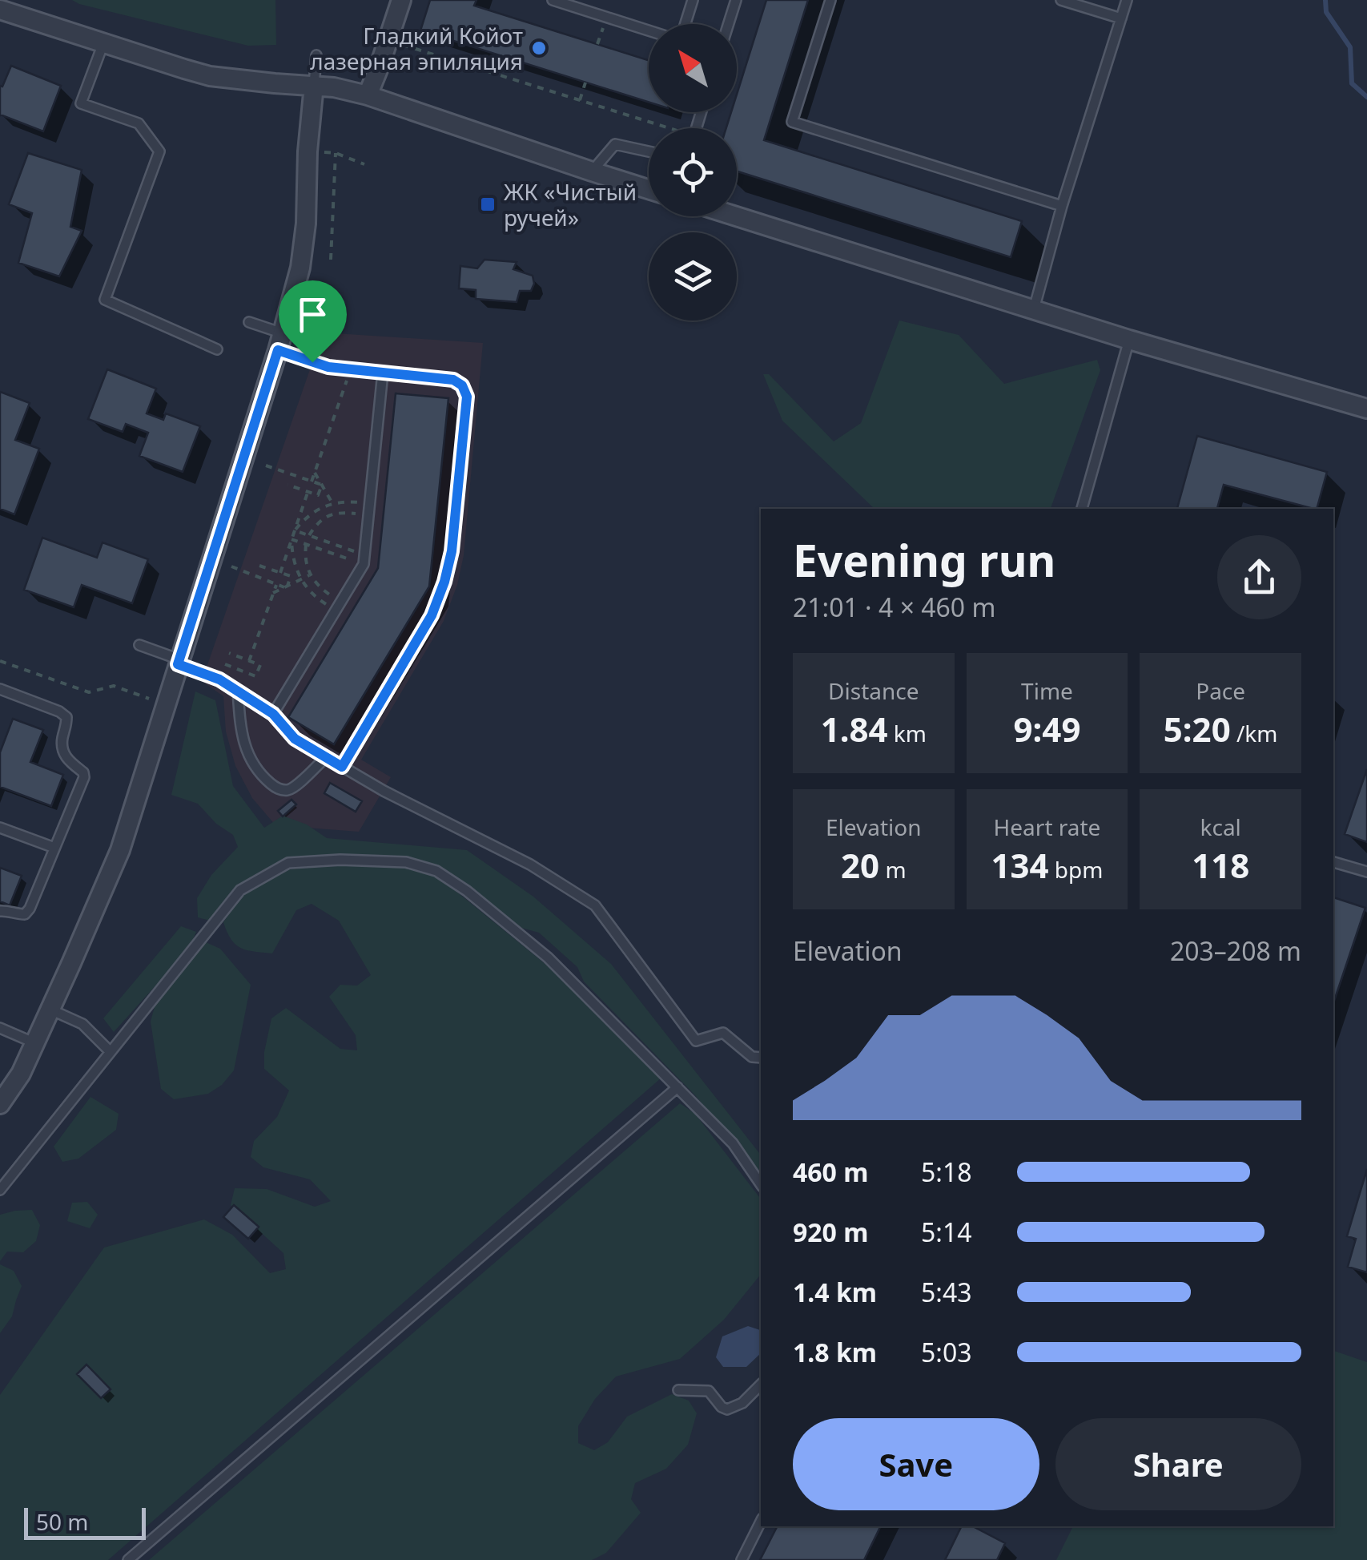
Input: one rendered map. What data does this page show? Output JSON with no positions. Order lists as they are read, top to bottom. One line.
{"places":{"other":["Гладкий Койот лазерная эпиляция"],"transit":["ЖК «Чистый ручей»"]},"scale_bar":"50 m","north":"top left","page":{"heading":["Evening run","21:01 · 4 × 460 m"],"stats":[["Distance","1.84 km"],["Time","9:49"],["Pace","5:20 /km"],["Elevation","20 m"],["Heart rate","134 bpm"],["kcal","118"]],"chart":["Elevation","203–208 m"],"list":[{"name":"460 m","note":"5:18"},{"name":"920 m","note":"5:14"},{"name":"1.4 km","note":"5:43"},{"name":"1.8 km","note":"5:03"}],"buttons":["Save","Share"],"scale":"50 m"}}
